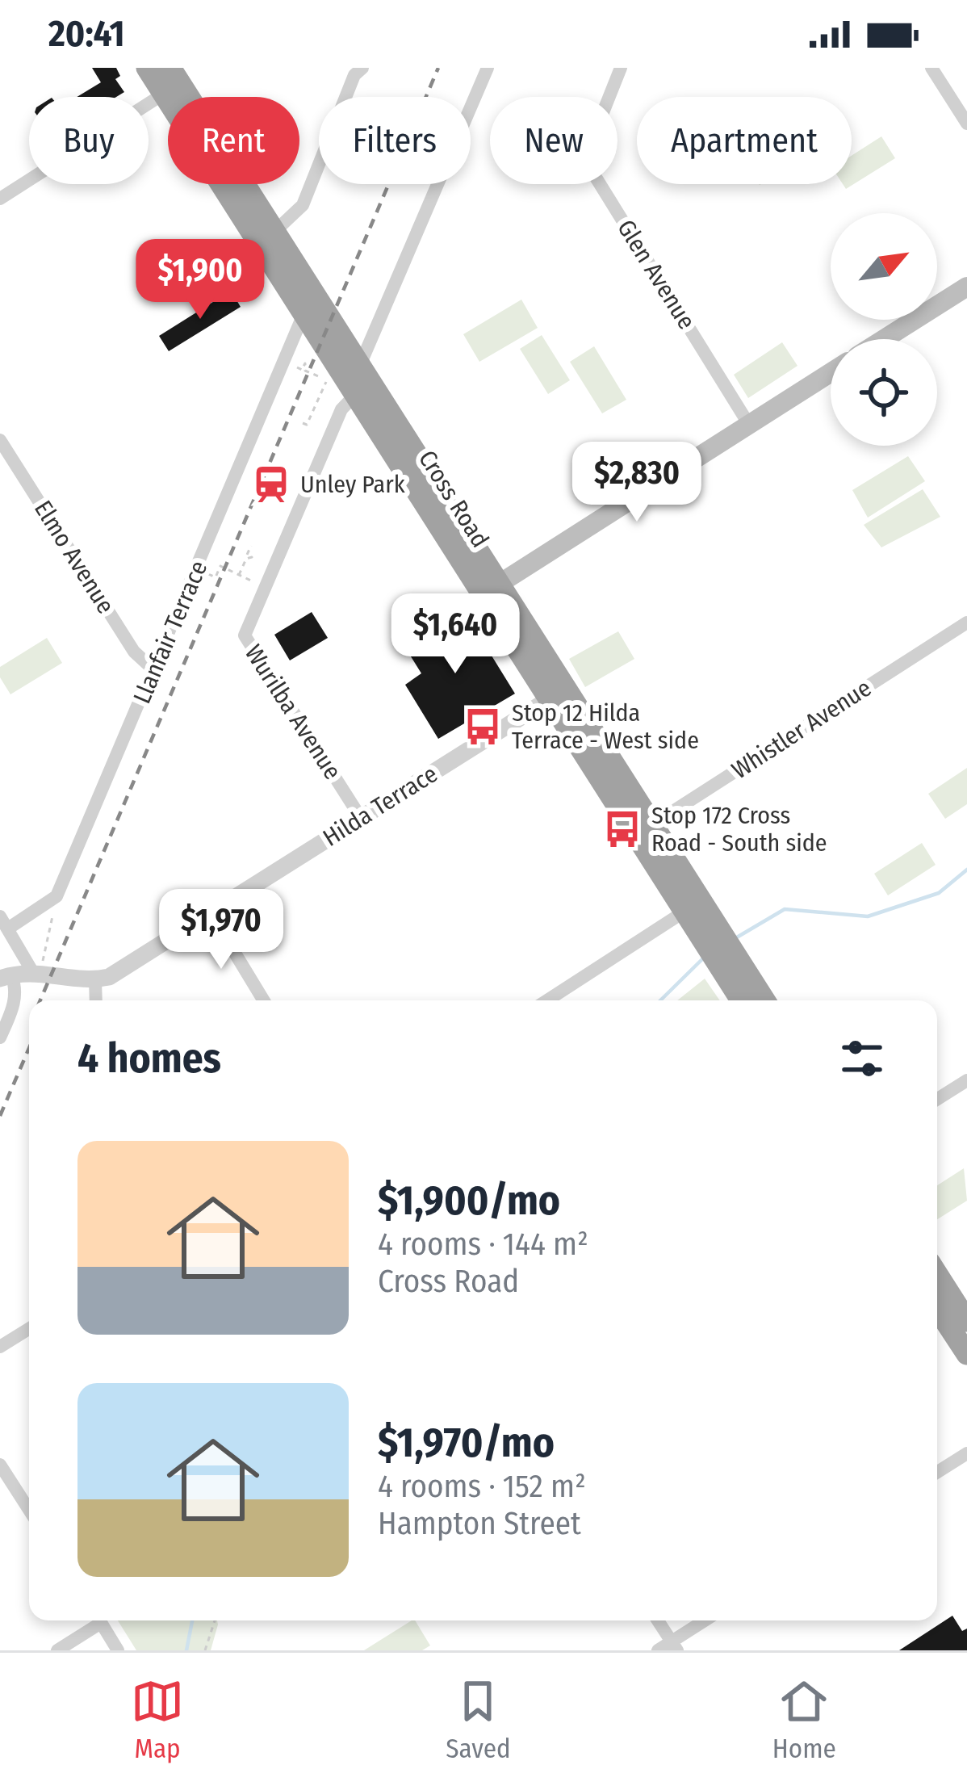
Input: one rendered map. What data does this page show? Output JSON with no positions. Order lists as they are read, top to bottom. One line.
{"streets":{"highway":["Cross Road"],"street":["Glen Avenue","Elmo Avenue","Llanfair Terrace","Wurilba Avenue","Whistler Avenue","Hilda Terrace"]},"crossings":[["Cross Road","Llanfair Terrace"],["Cross Road","Wurilba Avenue"],["Cross Road","Whistler Avenue"],["Cross Road","Hilda Terrace"],["Elmo Avenue","Llanfair Terrace"],["Wurilba Avenue","Hilda Terrace"]],"places":{"station":["Unley Park"],"bus stop":["Stop 12 Hilda Terrace - West side","Stop 172 Cross Road - South side"]},"north":"top right","page":{"status":"20:41","chip":["Buy","Rent","Filters","New","Apartment"],"price":["$1,900","$2,830","$1,640","$1,970"],"heading":"4 homes","list":[{"name":"$1,900/mo","note":"4 rooms · 144 m² · Cross Road"},{"name":"$1,970/mo","note":"4 rooms · 152 m² · Hampton Street"}],"tabs":["Map","Saved","Home"]}}
